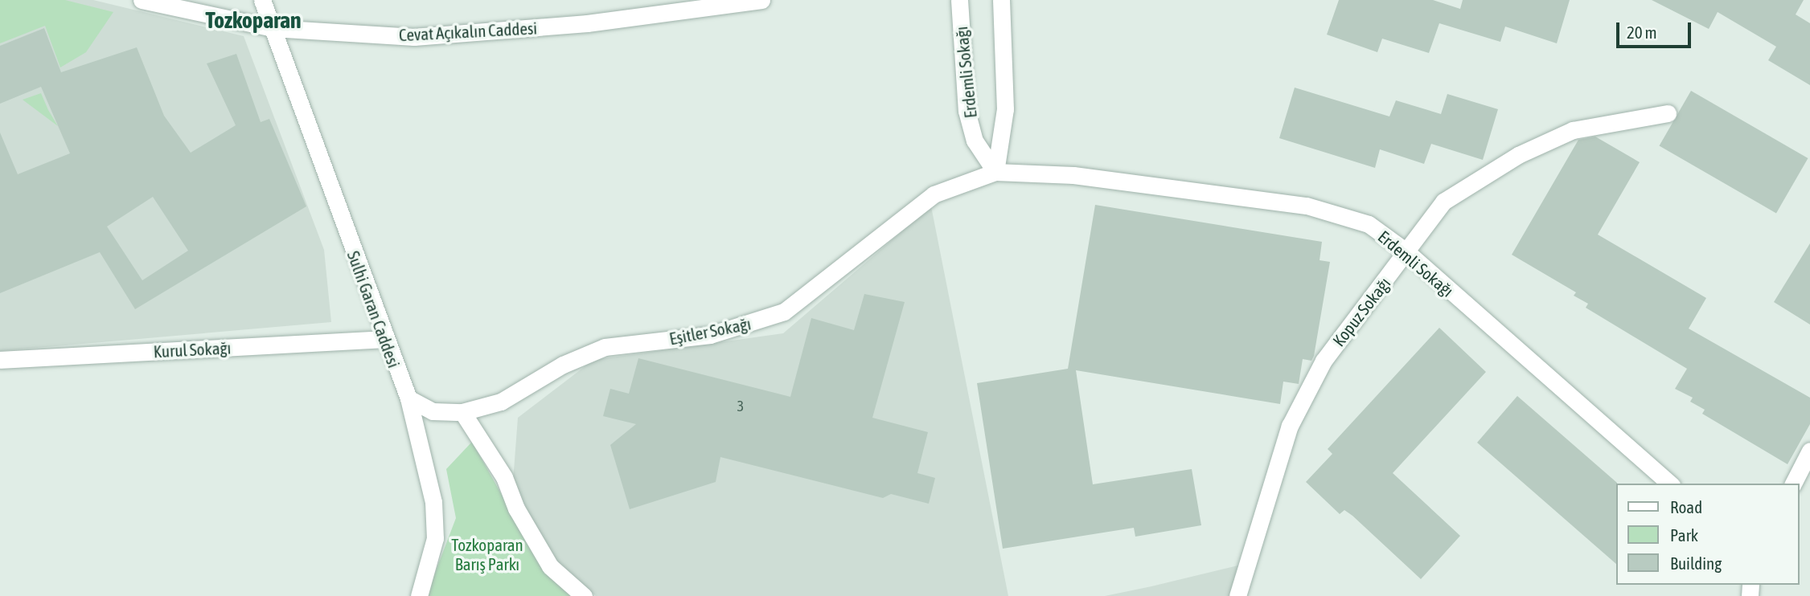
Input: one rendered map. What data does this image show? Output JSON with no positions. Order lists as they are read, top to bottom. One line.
{"streets":{"street":["Cevat Açıkalın Caddesi","Erdemli Sokağı","Sulhi Garan Caddesi","Kopuz Sokağı","Eşitler Sokağı","Kurul Sokağı"]},"crossings":[["Cevat Açıkalın Caddesi","Sulhi Garan Caddesi"],["Erdemli Sokağı","Kopuz Sokağı"],["Erdemli Sokağı","Eşitler Sokağı"],["Sulhi Garan Caddesi","Eşitler Sokağı"],["Sulhi Garan Caddesi","Kurul Sokağı"]],"districts":["Tozkoparan"],"parks":["Tozkoparan Barış Parkı"],"house_numbers":["3"],"legend":["Road","Park","Building"],"scale_bar":"20 m"}
